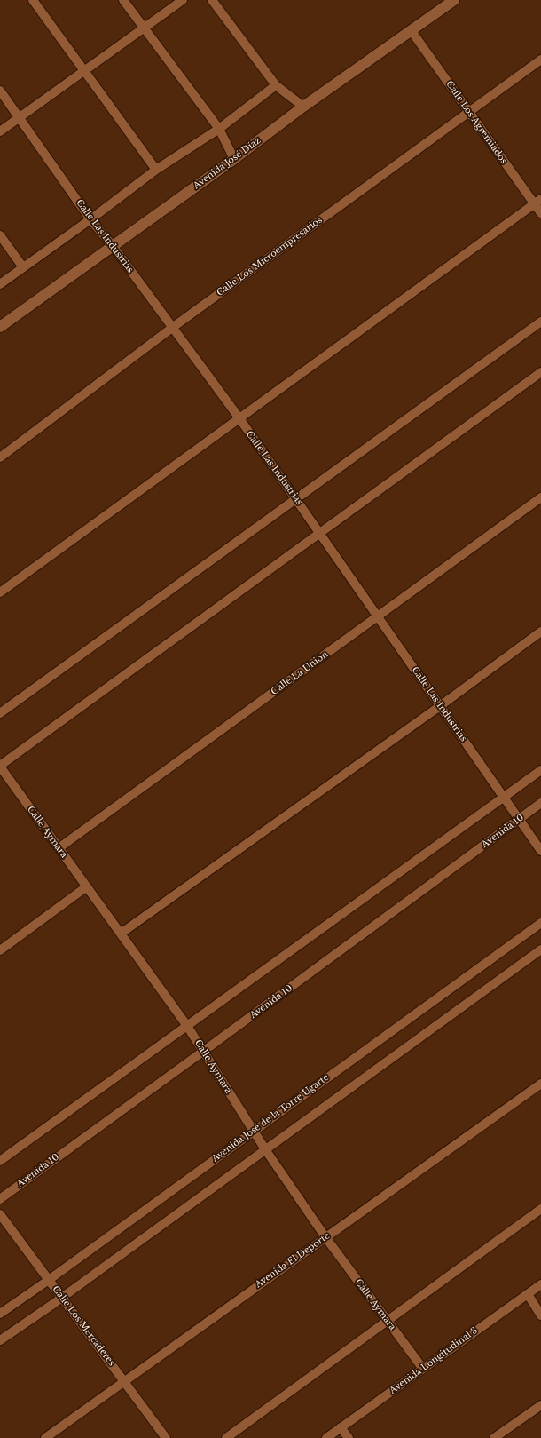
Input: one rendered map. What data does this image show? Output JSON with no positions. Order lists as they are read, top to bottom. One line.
{"streets":{"street":["Calle Los Agremiados","Avenida José Díaz","Calle Las Industrias","Calle Los Microempresarios","Calle La Unión","Avenida 10","Calle Aymara","Avenida José de la Torre Ugarte","Avenida El Deporte","Calle Los Mercaderes","Avenida Longitudinal 3"]},"crossings":[["Calle Los Agremiados","Avenida José Díaz"],["Calle Los Agremiados","Calle Los Microempresarios"],["Avenida José Díaz","Calle Las Industrias"],["Calle Las Industrias","Calle Los Microempresarios"],["Calle Las Industrias","Calle La Unión"],["Calle Las Industrias","Avenida 10"],["Calle La Unión","Calle Aymara"],["Avenida 10","Calle Aymara"],["Calle Aymara","Avenida José de la Torre Ugarte"],["Calle Aymara","Avenida El Deporte"],["Calle Aymara","Avenida Longitudinal 3"],["Avenida José de la Torre Ugarte","Calle Los Mercaderes"],["Avenida El Deporte","Calle Los Mercaderes"]]}
